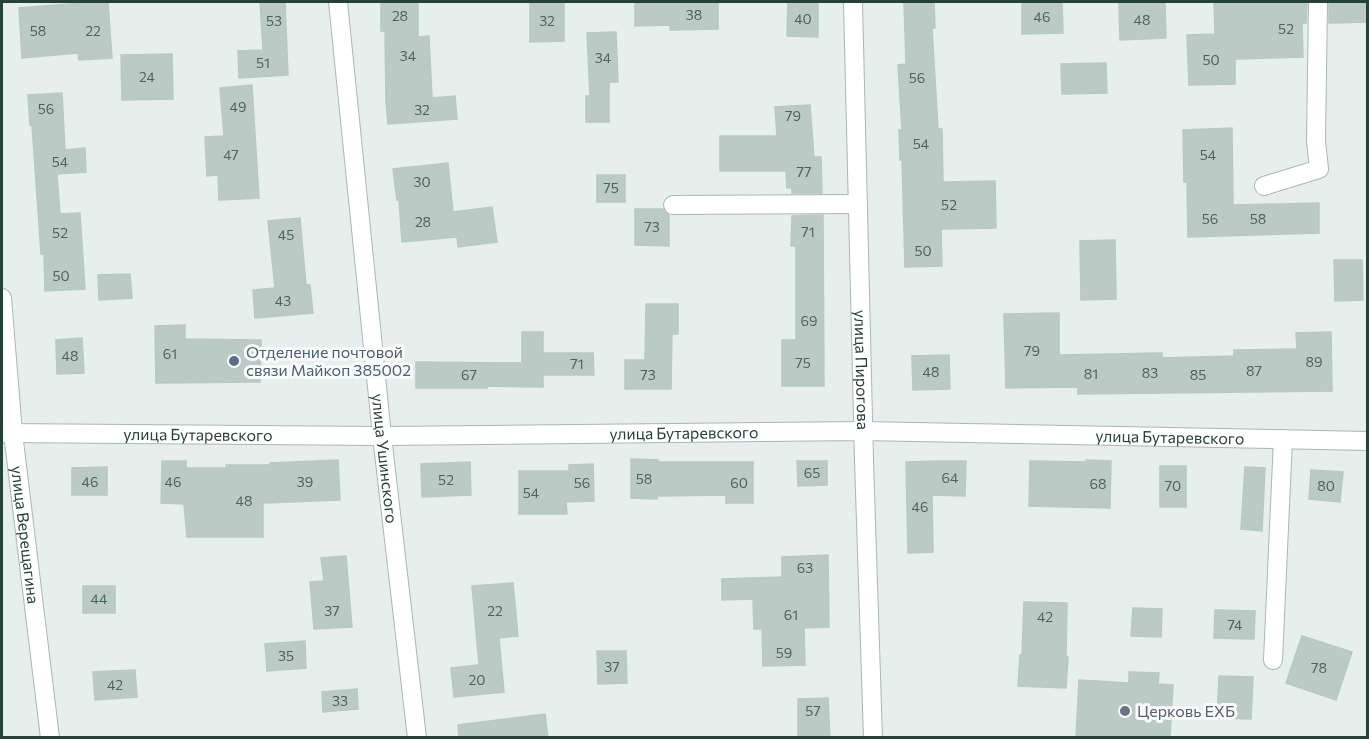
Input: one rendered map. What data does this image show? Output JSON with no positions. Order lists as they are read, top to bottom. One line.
{"streets":{"street":["улица Пирогова","улица Бутаревского","улица Ушинского","улица Верещагина"]},"crossings":[["улица Пирогова","улица Бутаревского"],["улица Бутаревского","улица Ушинского"],["улица Бутаревского","улица Верещагина"]],"places":["Отделение почтовой связи Майкоп 385002","Церковь ЕХБ"],"house_numbers":["38","28","46","40","48","53","32","52","58","22","34","34","50","51","24","56","49","56","32","79","54","47","54","54","77","30","75","52","56","58","28","73","71","52","45","50","50","43","69","79","61","48","89","75","71","87","48","83","81","67","73","85","65","64","58","52","46","46","39","56","60","68","70","80","54","48","46","63","44","37","22","61","42","74","59","35","37","78","20","42","33","57"]}
